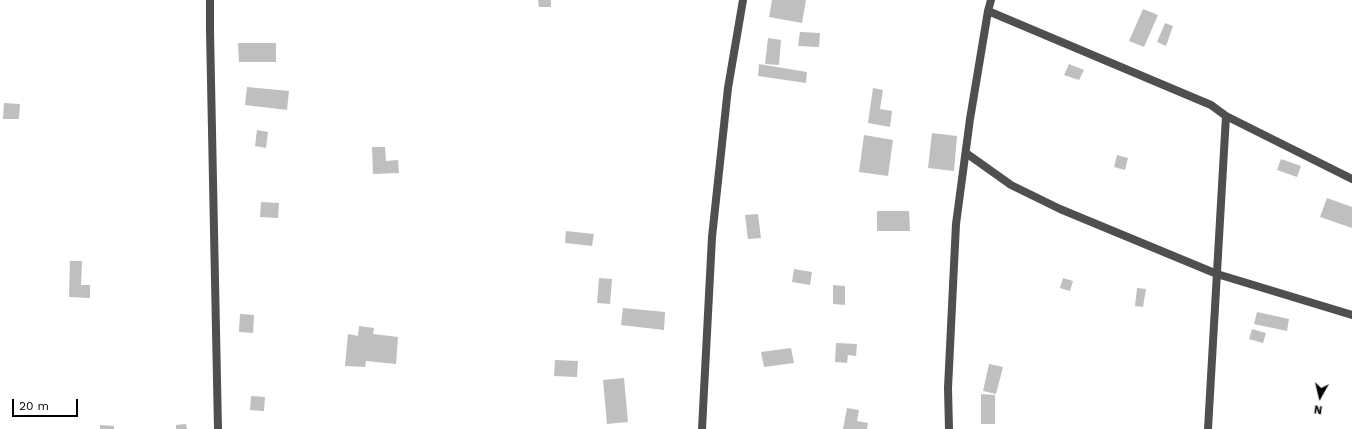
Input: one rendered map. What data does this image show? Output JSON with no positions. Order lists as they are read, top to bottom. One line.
{"scale_bar":"20 m","north":"bottom"}
